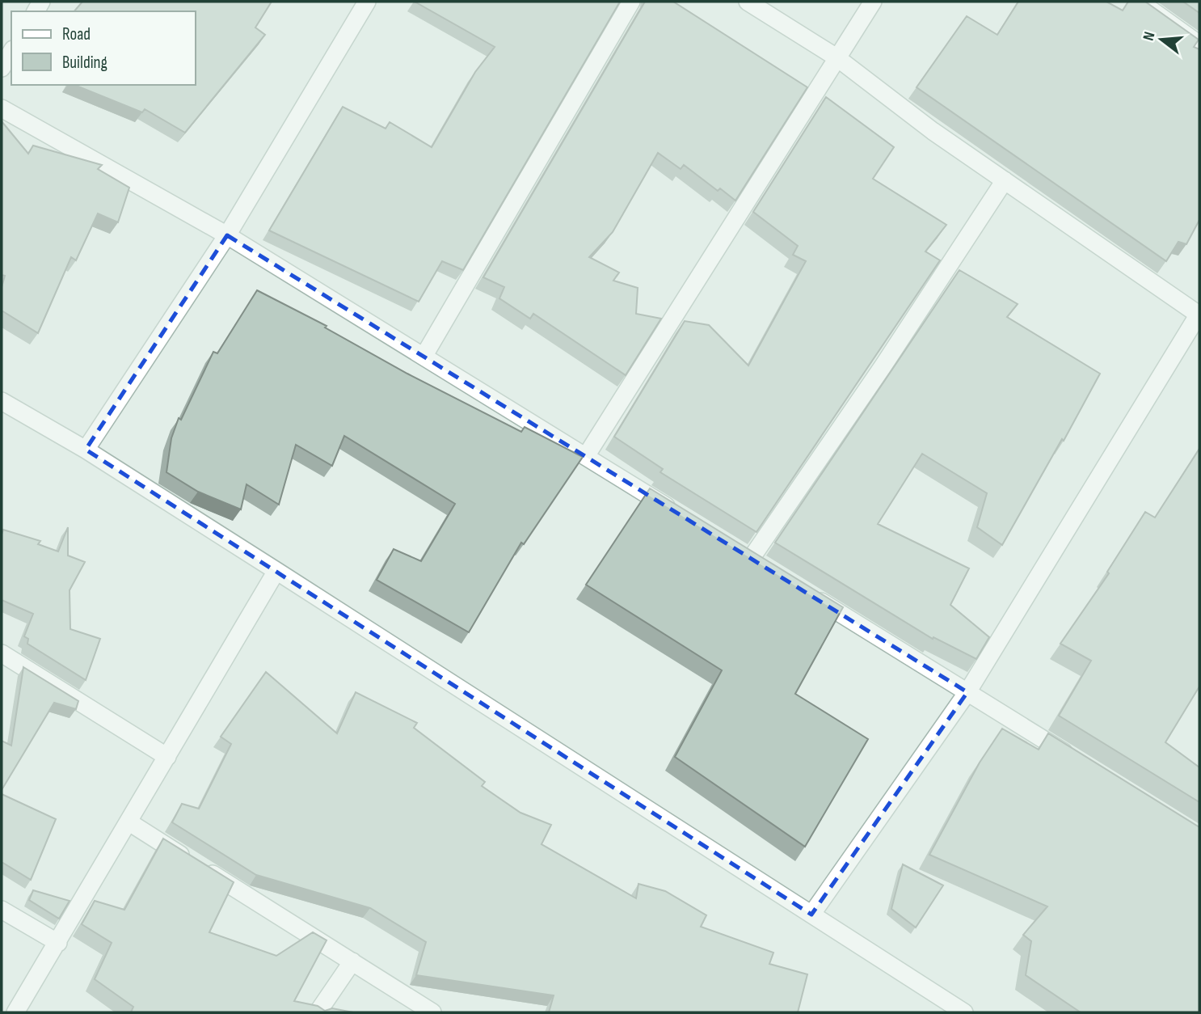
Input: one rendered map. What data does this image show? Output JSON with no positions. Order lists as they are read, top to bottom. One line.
{"legend":["Road","Building"],"north":"left"}
